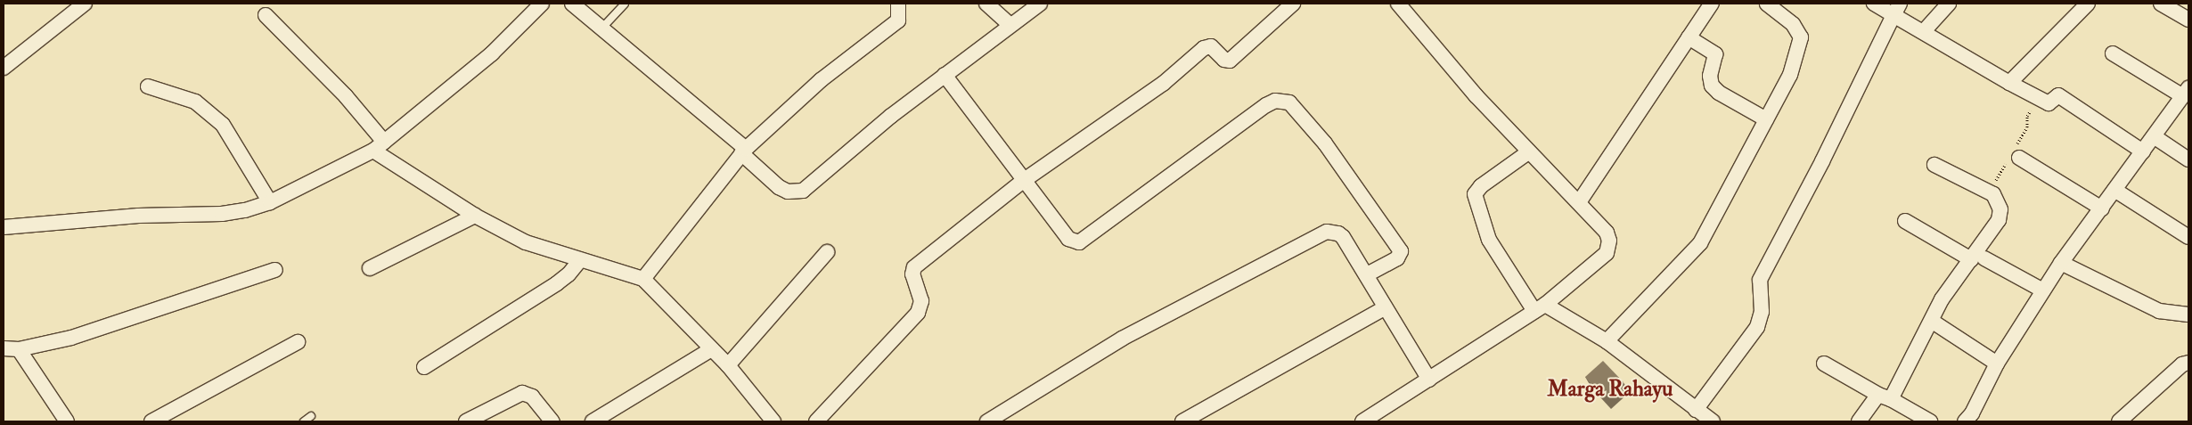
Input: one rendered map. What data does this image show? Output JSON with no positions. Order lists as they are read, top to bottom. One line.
{"districts":["Marga Rahayu"]}
